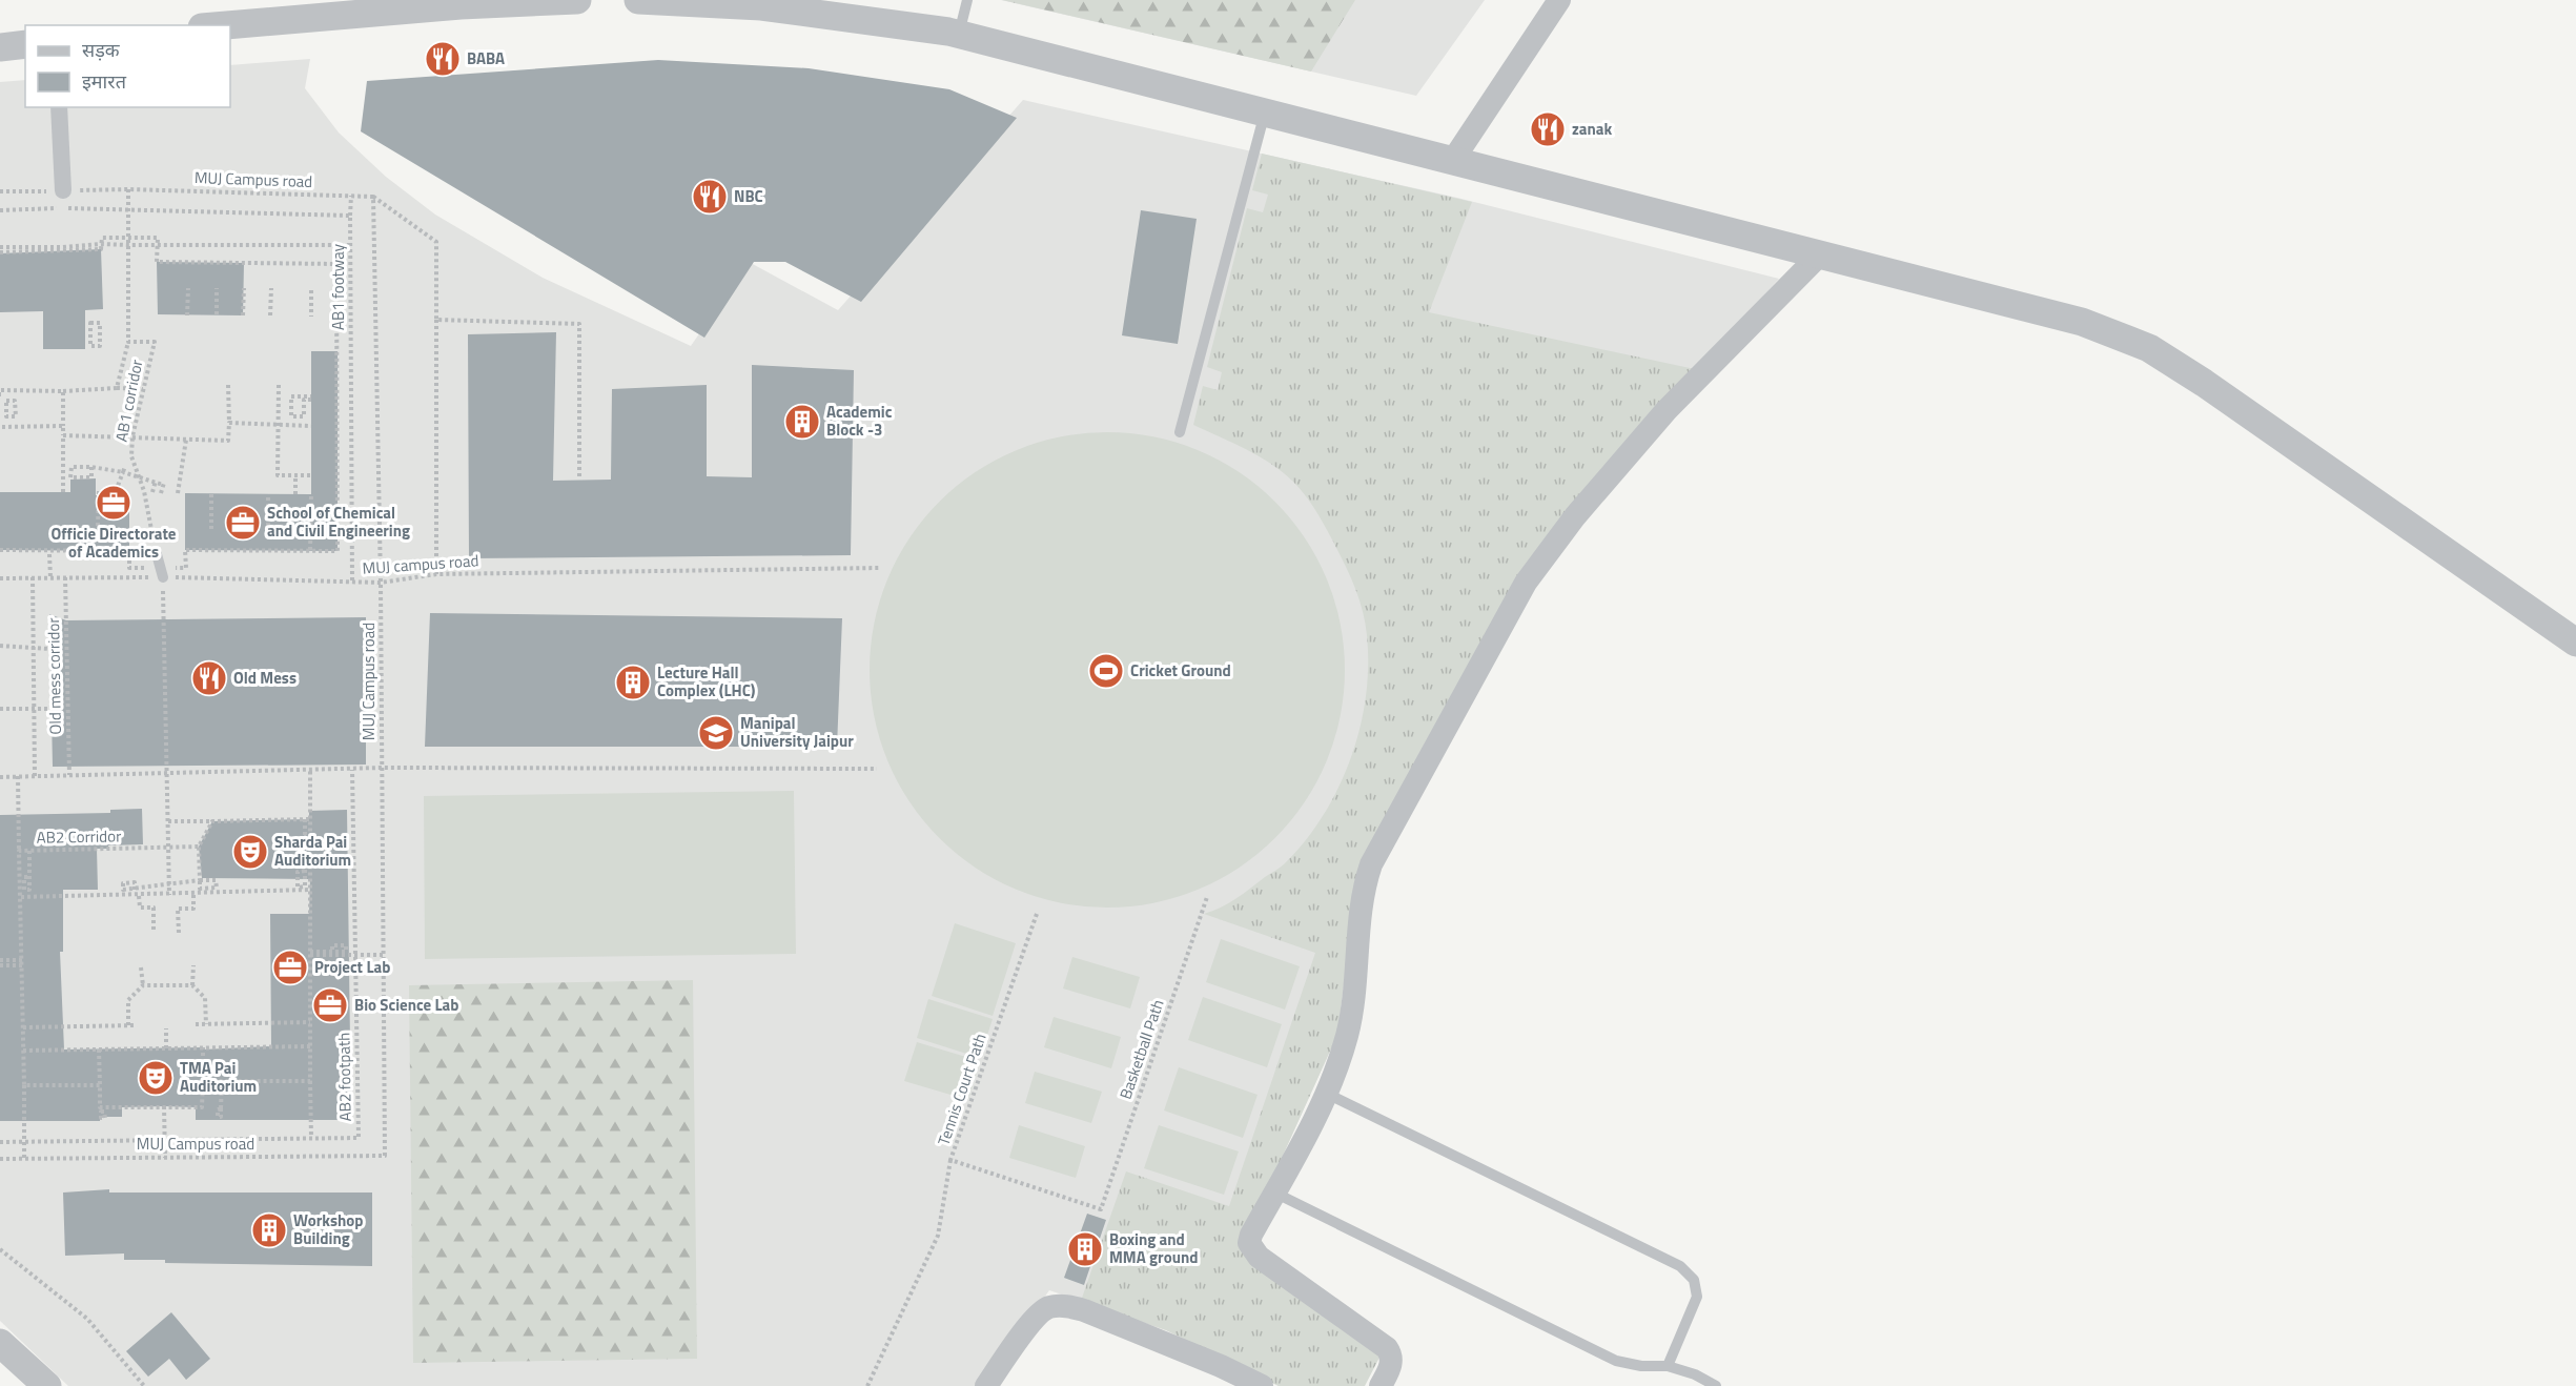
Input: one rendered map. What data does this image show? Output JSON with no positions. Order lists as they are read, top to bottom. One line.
{"streets":{"path":["MUJ Campus road","AB1 footway","AB1 corridor","MUJ campus road","Old mess corridor","AB2 Corridor","Basketball Path","AB2 footpath","Tennis Court Path"]},"crossings":[["MUJ Campus road","AB1 footway"],["MUJ Campus road","AB1 corridor"],["MUJ Campus road","MUJ campus road"],["MUJ Campus road","AB2 Corridor"],["AB1 footway","MUJ campus road"],["MUJ campus road","Old mess corridor"],["AB2 Corridor","AB2 footpath"],["Basketball Path","Tennis Court Path"]],"places":{"restaurant":["BABA","zanak","NBC","Old Mess"],"building":["Academic Block -3","Lecture Hall Complex (LHC)","Workshop Building","Boxing and MMA ground"],"office":["Officie Directorate of Academics","School of Chemical and Civil Engineering","Project Lab","Bio Science Lab"],"sports":["Cricket Ground"],"school or university":["Manipal University Jaipur"],"theatre":["Sharda Pai Auditorium","TMA Pai Auditorium"]},"legend":["सड़क","इमारत"]}
